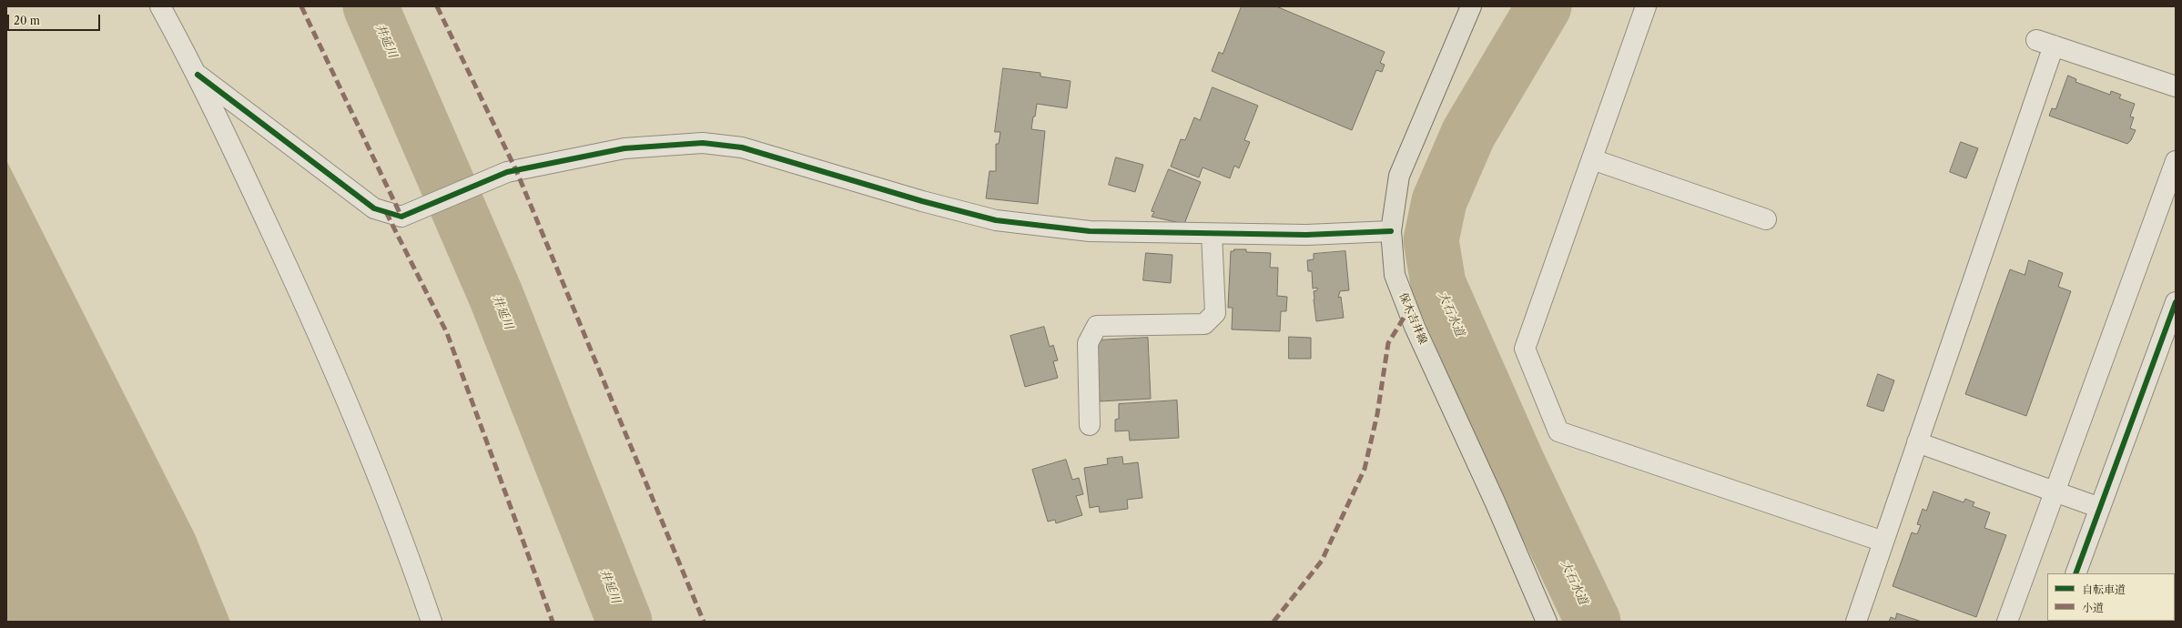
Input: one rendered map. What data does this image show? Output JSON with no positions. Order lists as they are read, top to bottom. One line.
{"streets":{"main road":["保木吉井線"]},"water":["井延川","大石水道"],"legend":["自転車道","小道"],"scale_bar":"20 m"}
